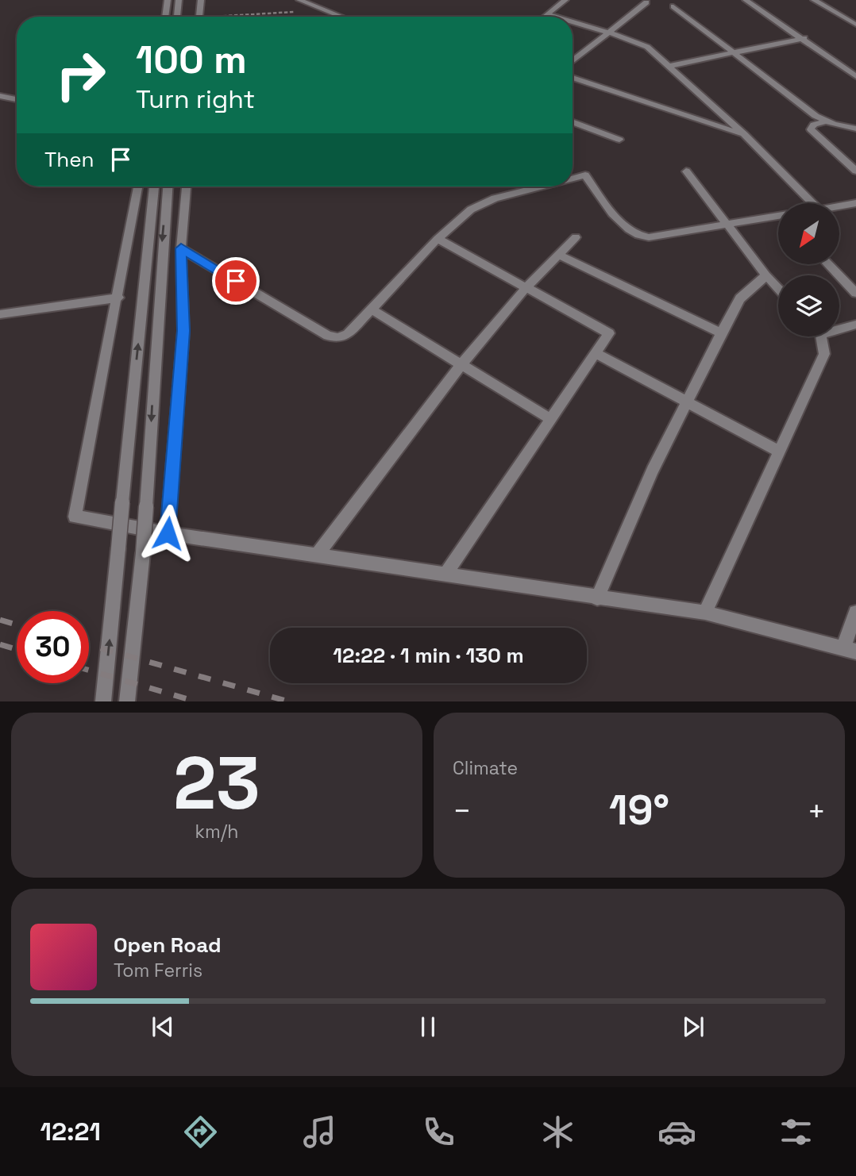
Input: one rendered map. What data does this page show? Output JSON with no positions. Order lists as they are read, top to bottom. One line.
{"north":"bottom left","page":{"turn":["100 m","Turn right"],"then":"Then","limit":"30","trip":"12:22 · 1 min · 130 m","tile":[["23","km/h"],"Climate"],"heat":["−","19°","+"],"song":["Open Road","Tom Ferris"],"tabs":"12:21"}}
